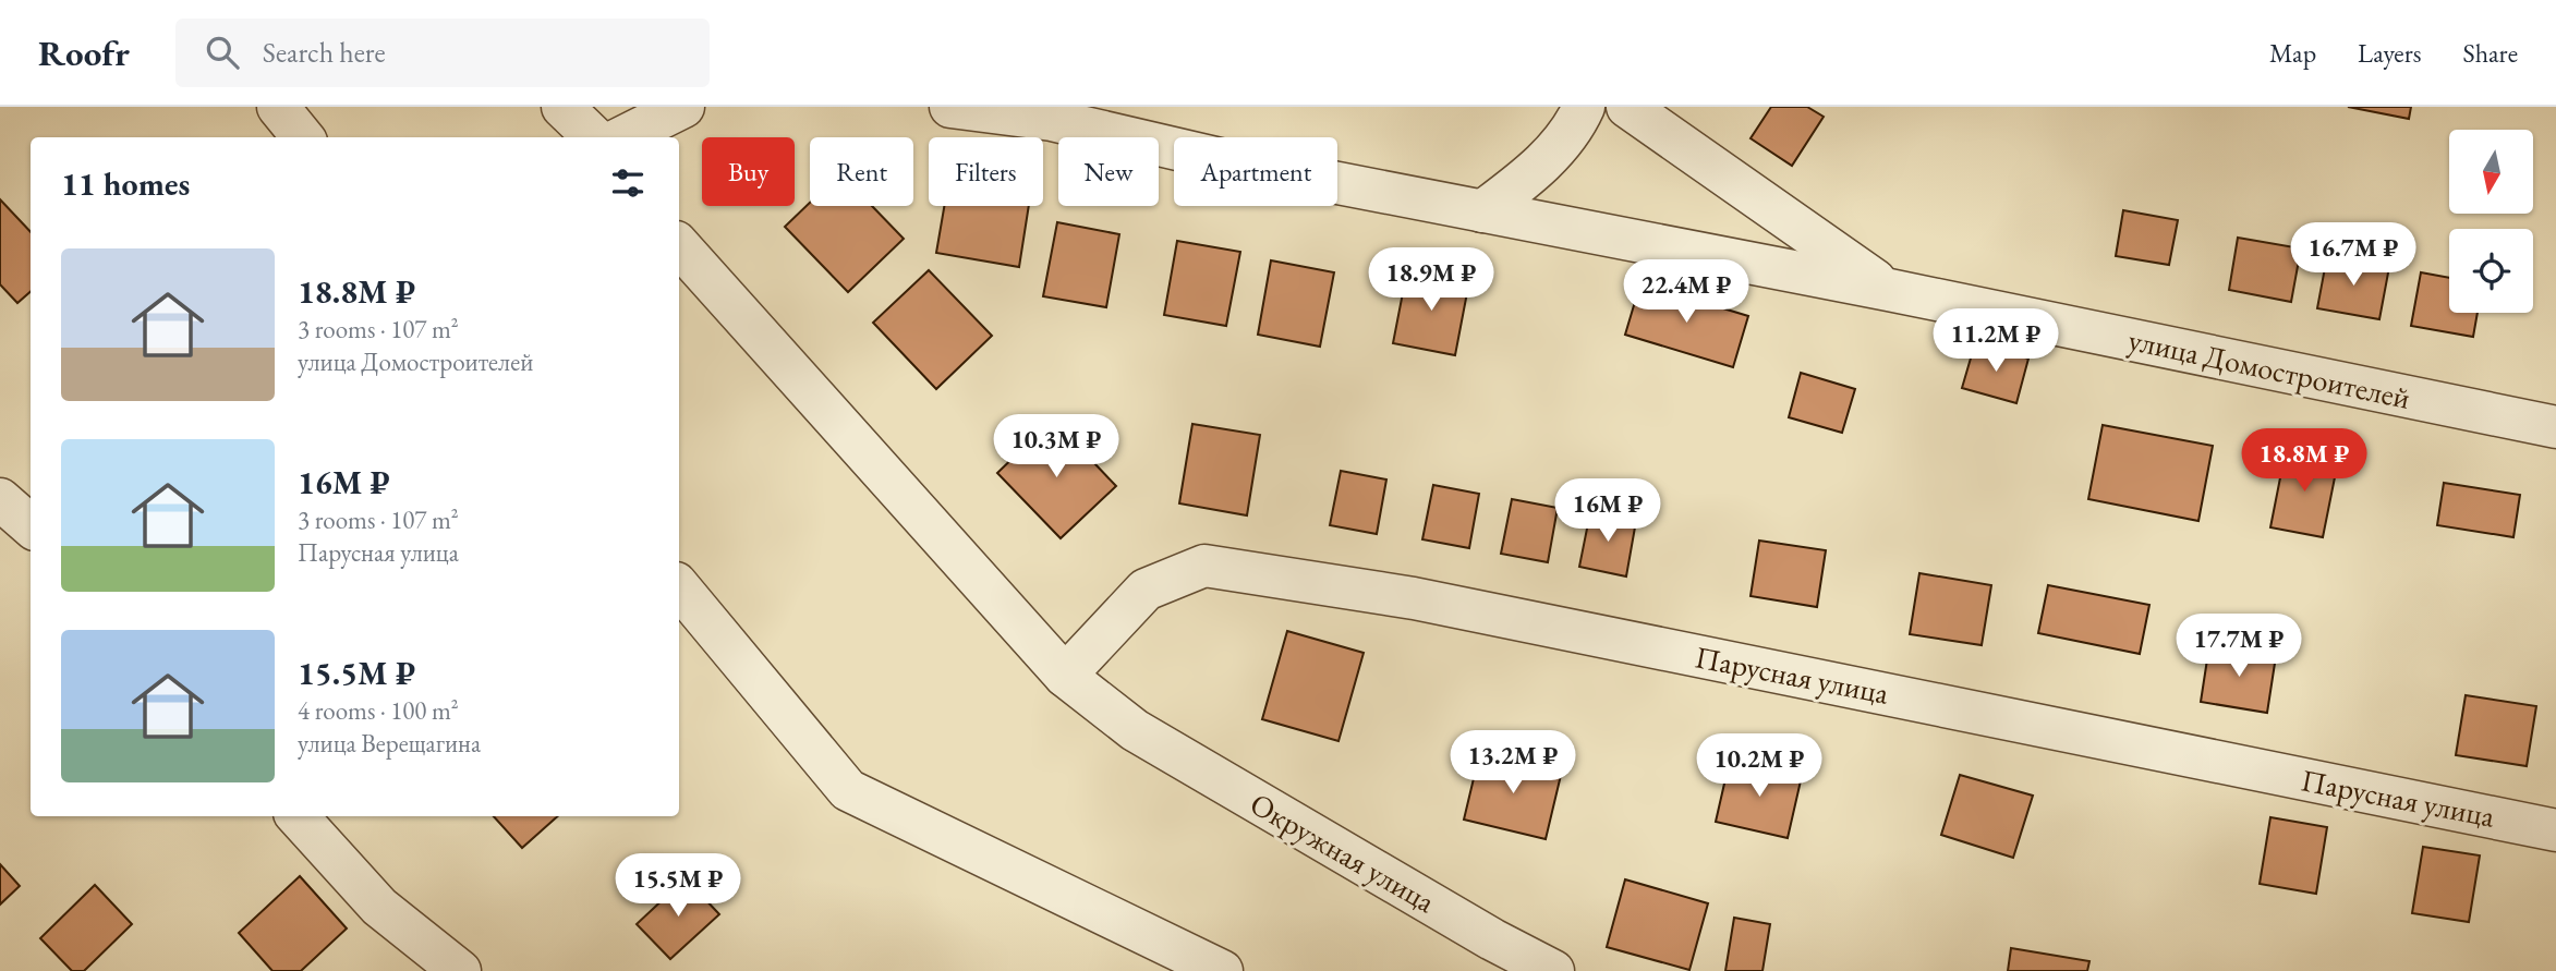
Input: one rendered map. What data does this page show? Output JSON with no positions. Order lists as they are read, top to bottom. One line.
{"streets":{"street":["улица Домостроителей","Парусная улица","Окружная улица"]},"crossings":[["Парусная улица","Окружная улица"]],"north":"bottom","page":{"header":"Roofr","search":"Search here","nav":["Map","Layers","Share"],"chip":["Buy","Rent","Filters","New","Apartment"],"heading":"11 homes","price":["16.7M ₽","18.9M ₽","22.4M ₽","11.2M ₽","10.3M ₽","18.8M ₽","16M ₽","17.7M ₽","13.2M ₽","10.2M ₽","15.5M ₽"],"list":[{"name":"18.8M ₽","note":"3 rooms · 107 m² · улица Домостроителей"},{"name":"16M ₽","note":"3 rooms · 107 m² · Парусная улица"},{"name":"15.5M ₽","note":"4 rooms · 100 m² · улица Верещагина"}]}}
